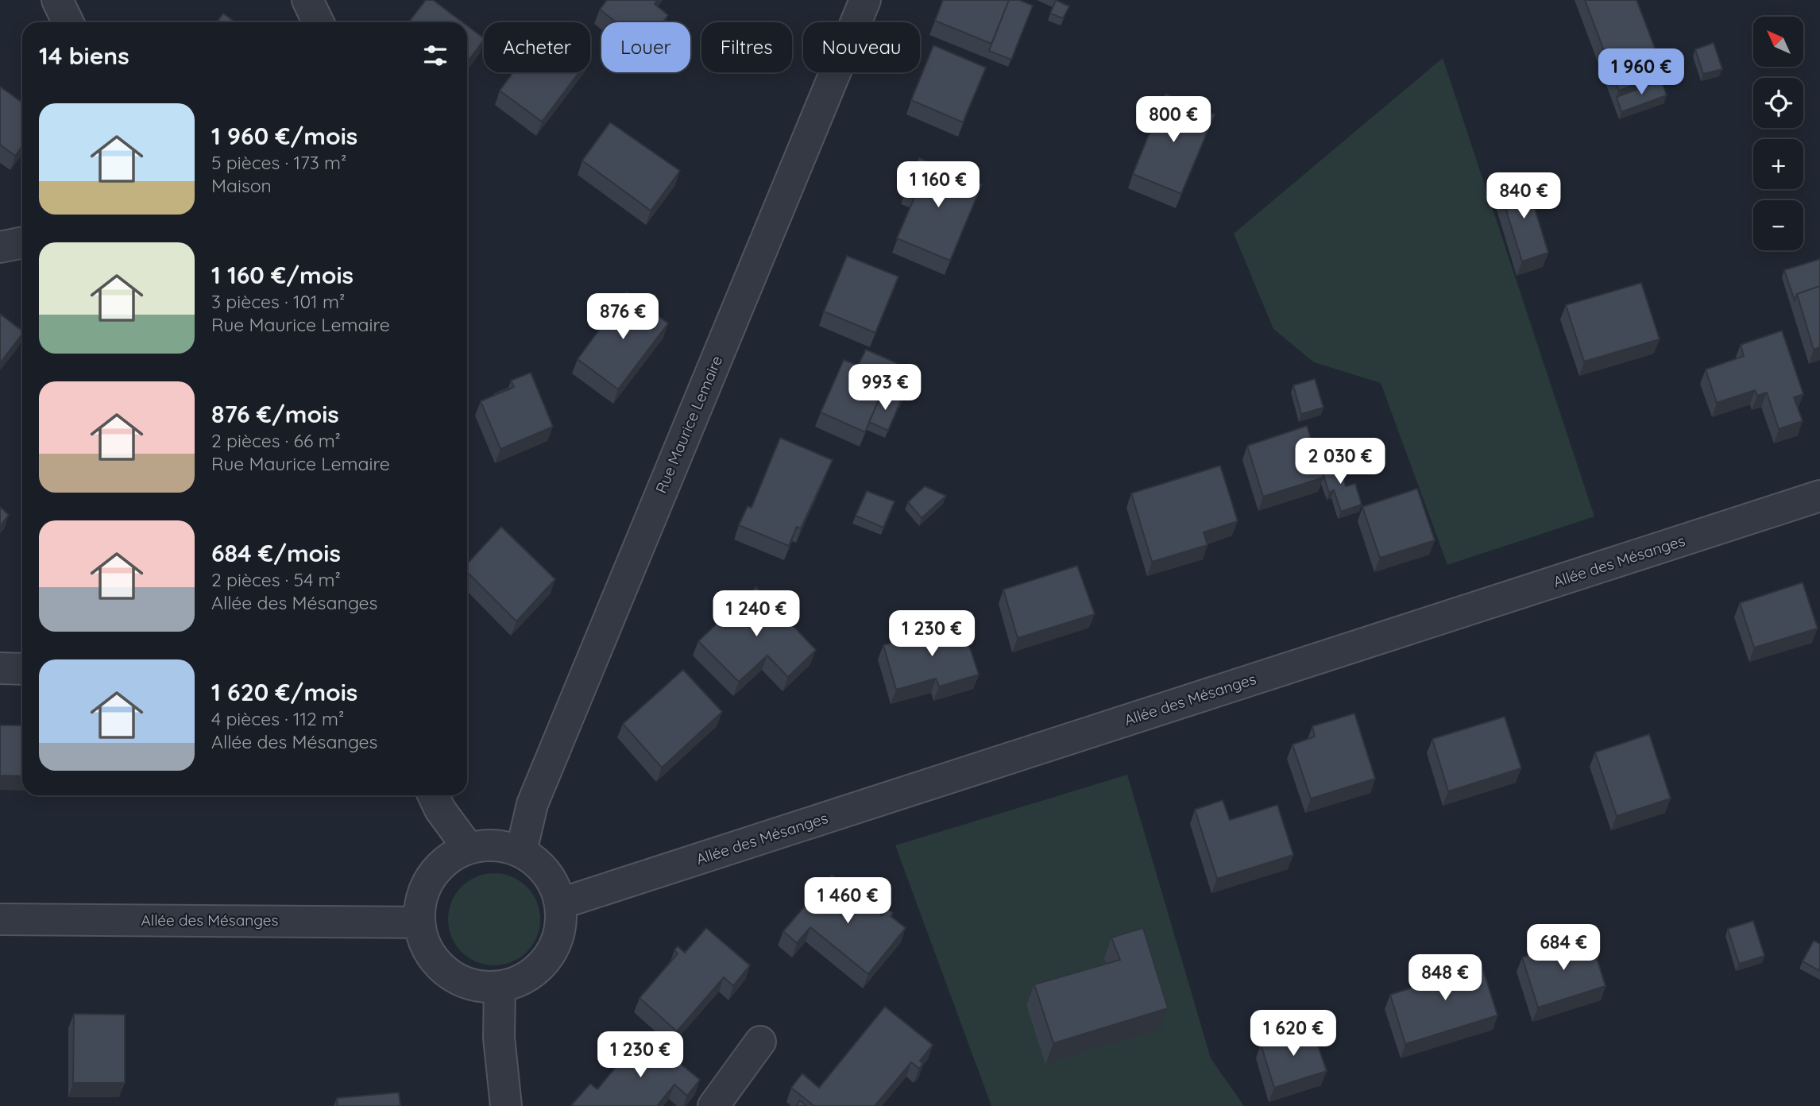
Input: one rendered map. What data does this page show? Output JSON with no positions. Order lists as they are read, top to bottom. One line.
{"streets":{"street":["Rue Maurice Lemaire","Allée des Mésanges"]},"crossings":[["Rue Maurice Lemaire","Allée des Mésanges"]],"north":"top left","page":{"map_buttons":["+","−"],"chip":["Acheter","Louer","Filtres","Nouveau"],"heading":"14 biens","price":["1 960 €","800 €","1 160 €","840 €","876 €","993 €","2 030 €","1 240 €","1 230 €","1 460 €","684 €","848 €","1 620 €","1 230 €"],"list":[{"name":"1 960 €/mois","note":"5 pièces · 173 m² · Maison"},{"name":"1 160 €/mois","note":"3 pièces · 101 m² · Rue Maurice Lemaire"},{"name":"876 €/mois","note":"2 pièces · 66 m² · Rue Maurice Lemaire"},{"name":"684 €/mois","note":"2 pièces · 54 m² · Allée des Mésanges"},{"name":"1 620 €/mois","note":"4 pièces · 112 m² · Allée des Mésanges"}]}}
